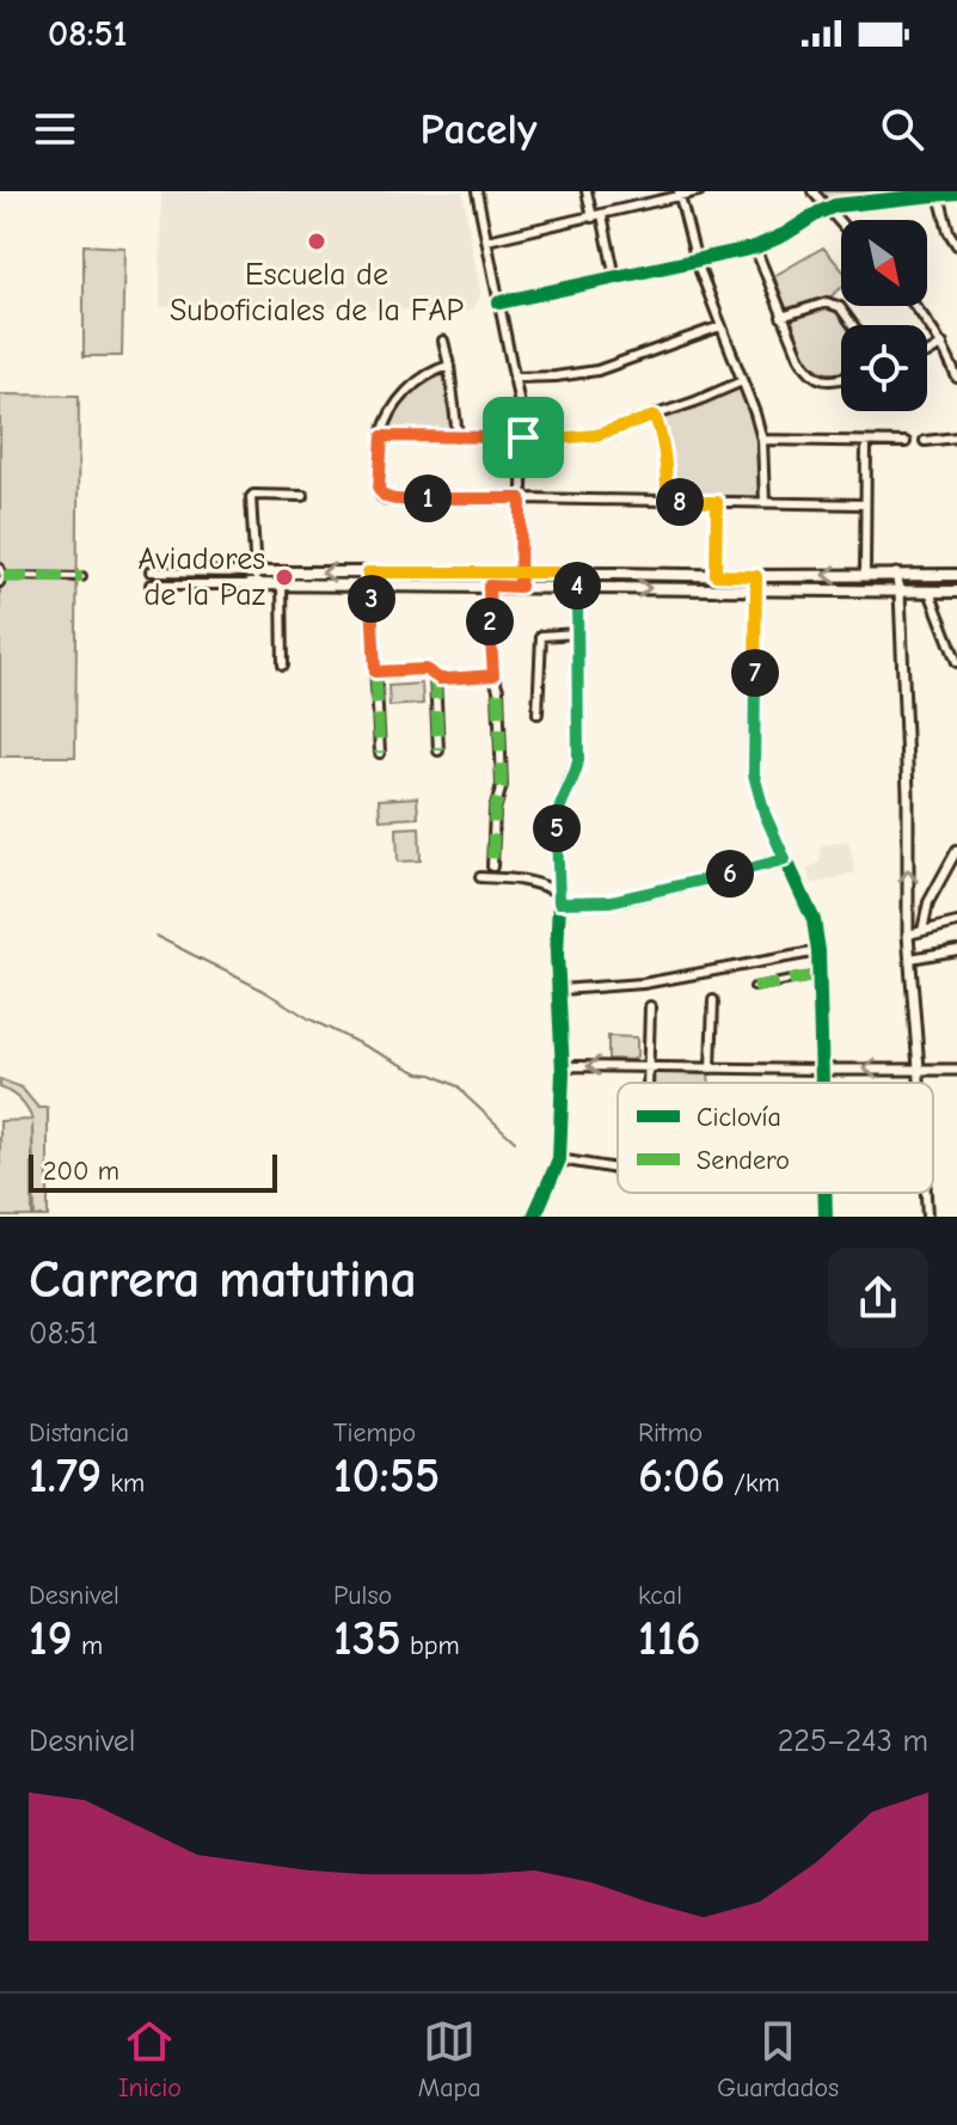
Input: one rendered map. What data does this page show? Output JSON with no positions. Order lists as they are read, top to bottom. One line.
{"places":["Escuela de Suboficiales de la FAP","Aviadores de la Paz"],"legend":["Ciclovía","Sendero"],"scale_bar":"200 m","north":"bottom right","page":{"status":"08:51","header":"Pacely","pins":["1","8","4","3","2","7","5","6"],"scale":"200 m","heading":["Carrera matutina","08:51"],"stats":[["Distancia","1.79 km"],["Tiempo","10:55"],["Ritmo","6:06 /km"],["Desnivel","19 m"],["Pulso","135 bpm"],["kcal","116"]],"chart":["Desnivel","225–243 m"],"tabs":["Inicio","Mapa","Guardados"]}}
